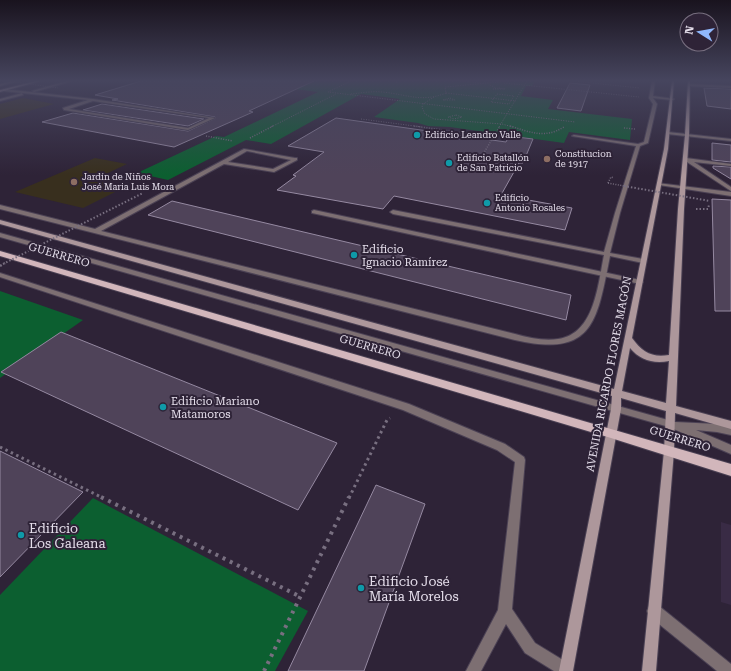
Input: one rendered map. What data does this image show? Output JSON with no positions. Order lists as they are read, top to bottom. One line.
{"streets":{"main road":["GUERRERO","AVENIDA RICARDO FLORES MAGÓN"]},"crossings":[["GUERRERO","AVENIDA RICARDO FLORES MAGÓN"]],"places":["Edificio Leandro Valle","Constitucion de 1917","Edificio Batallón de San Patricio","Jardín de Niños José Maria Luis Mora","Edificio Antonio Rosales","Edificio Ignacio Ramírez","Edificio Mariano Matamoros","Edificio Los Galeana","Edificio José María Morelos"],"north":"left"}
